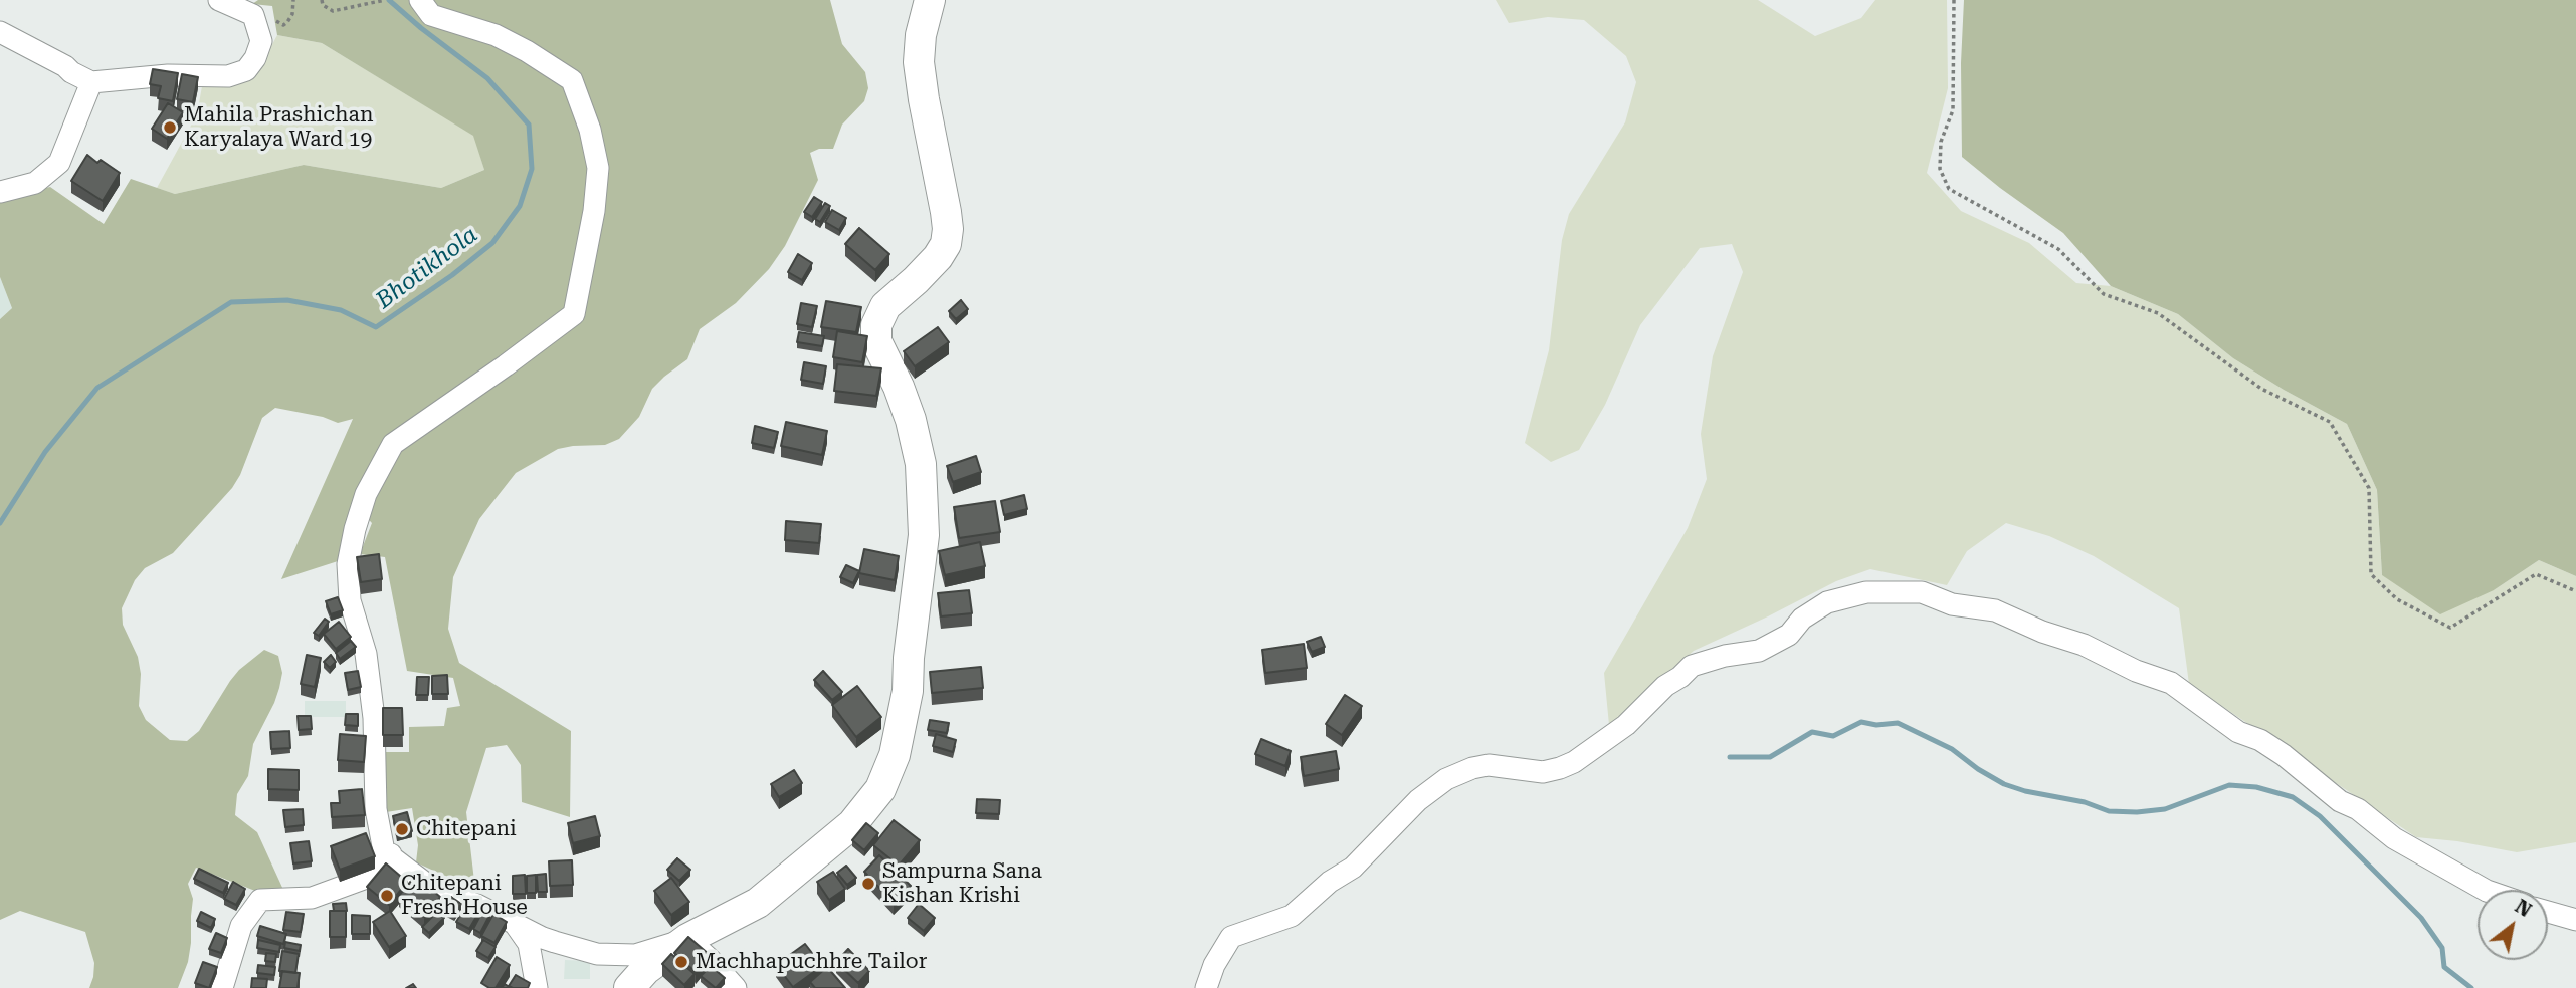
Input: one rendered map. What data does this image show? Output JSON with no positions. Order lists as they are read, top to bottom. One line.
{"water":["Bhotikhola"],"places":["Mahila Prashichan Karyalaya Ward 19","Chitepani","Sampurna Sana Kishan Krishi","Chitepani Fresh House","Machhapuchhre Tailor"],"north":"top right"}
